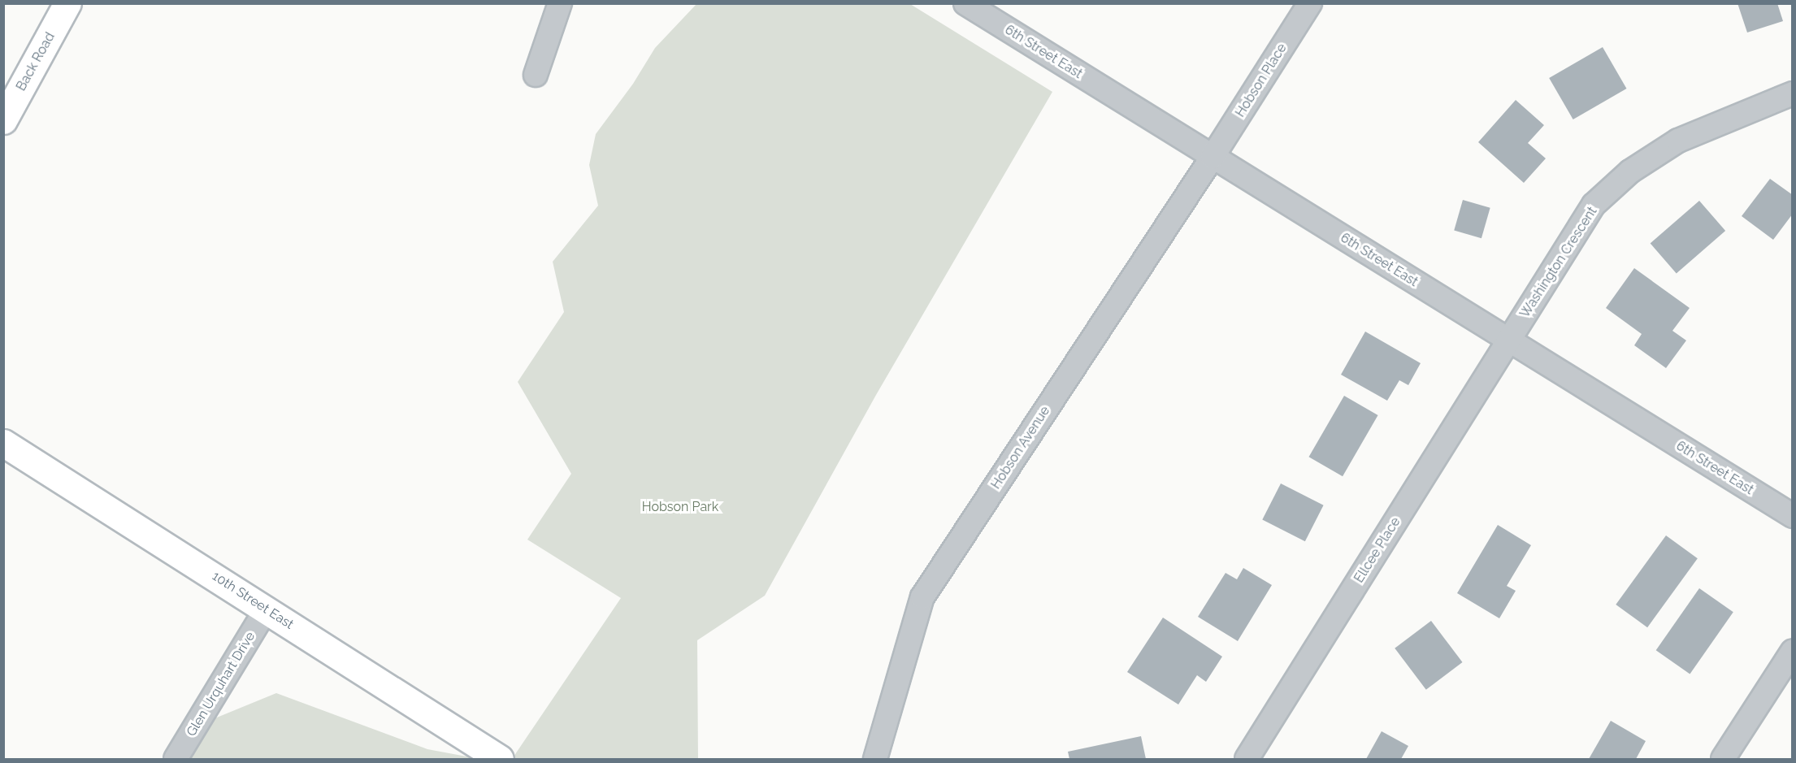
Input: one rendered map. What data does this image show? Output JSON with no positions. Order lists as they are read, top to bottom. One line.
{"streets":{"street":["6th Street East","Back Road","Hobson Place","Washington Crescent","Hobson Avenue","Ellcee Place","10th Street East","Glen Urquhart Drive"]},"crossings":[["6th Street East","Hobson Place"],["6th Street East","Washington Crescent"],["6th Street East","Hobson Avenue"],["6th Street East","Ellcee Place"],["Hobson Place","Hobson Avenue"],["Washington Crescent","Ellcee Place"],["10th Street East","Glen Urquhart Drive"]],"parks":["Hobson Park"]}
